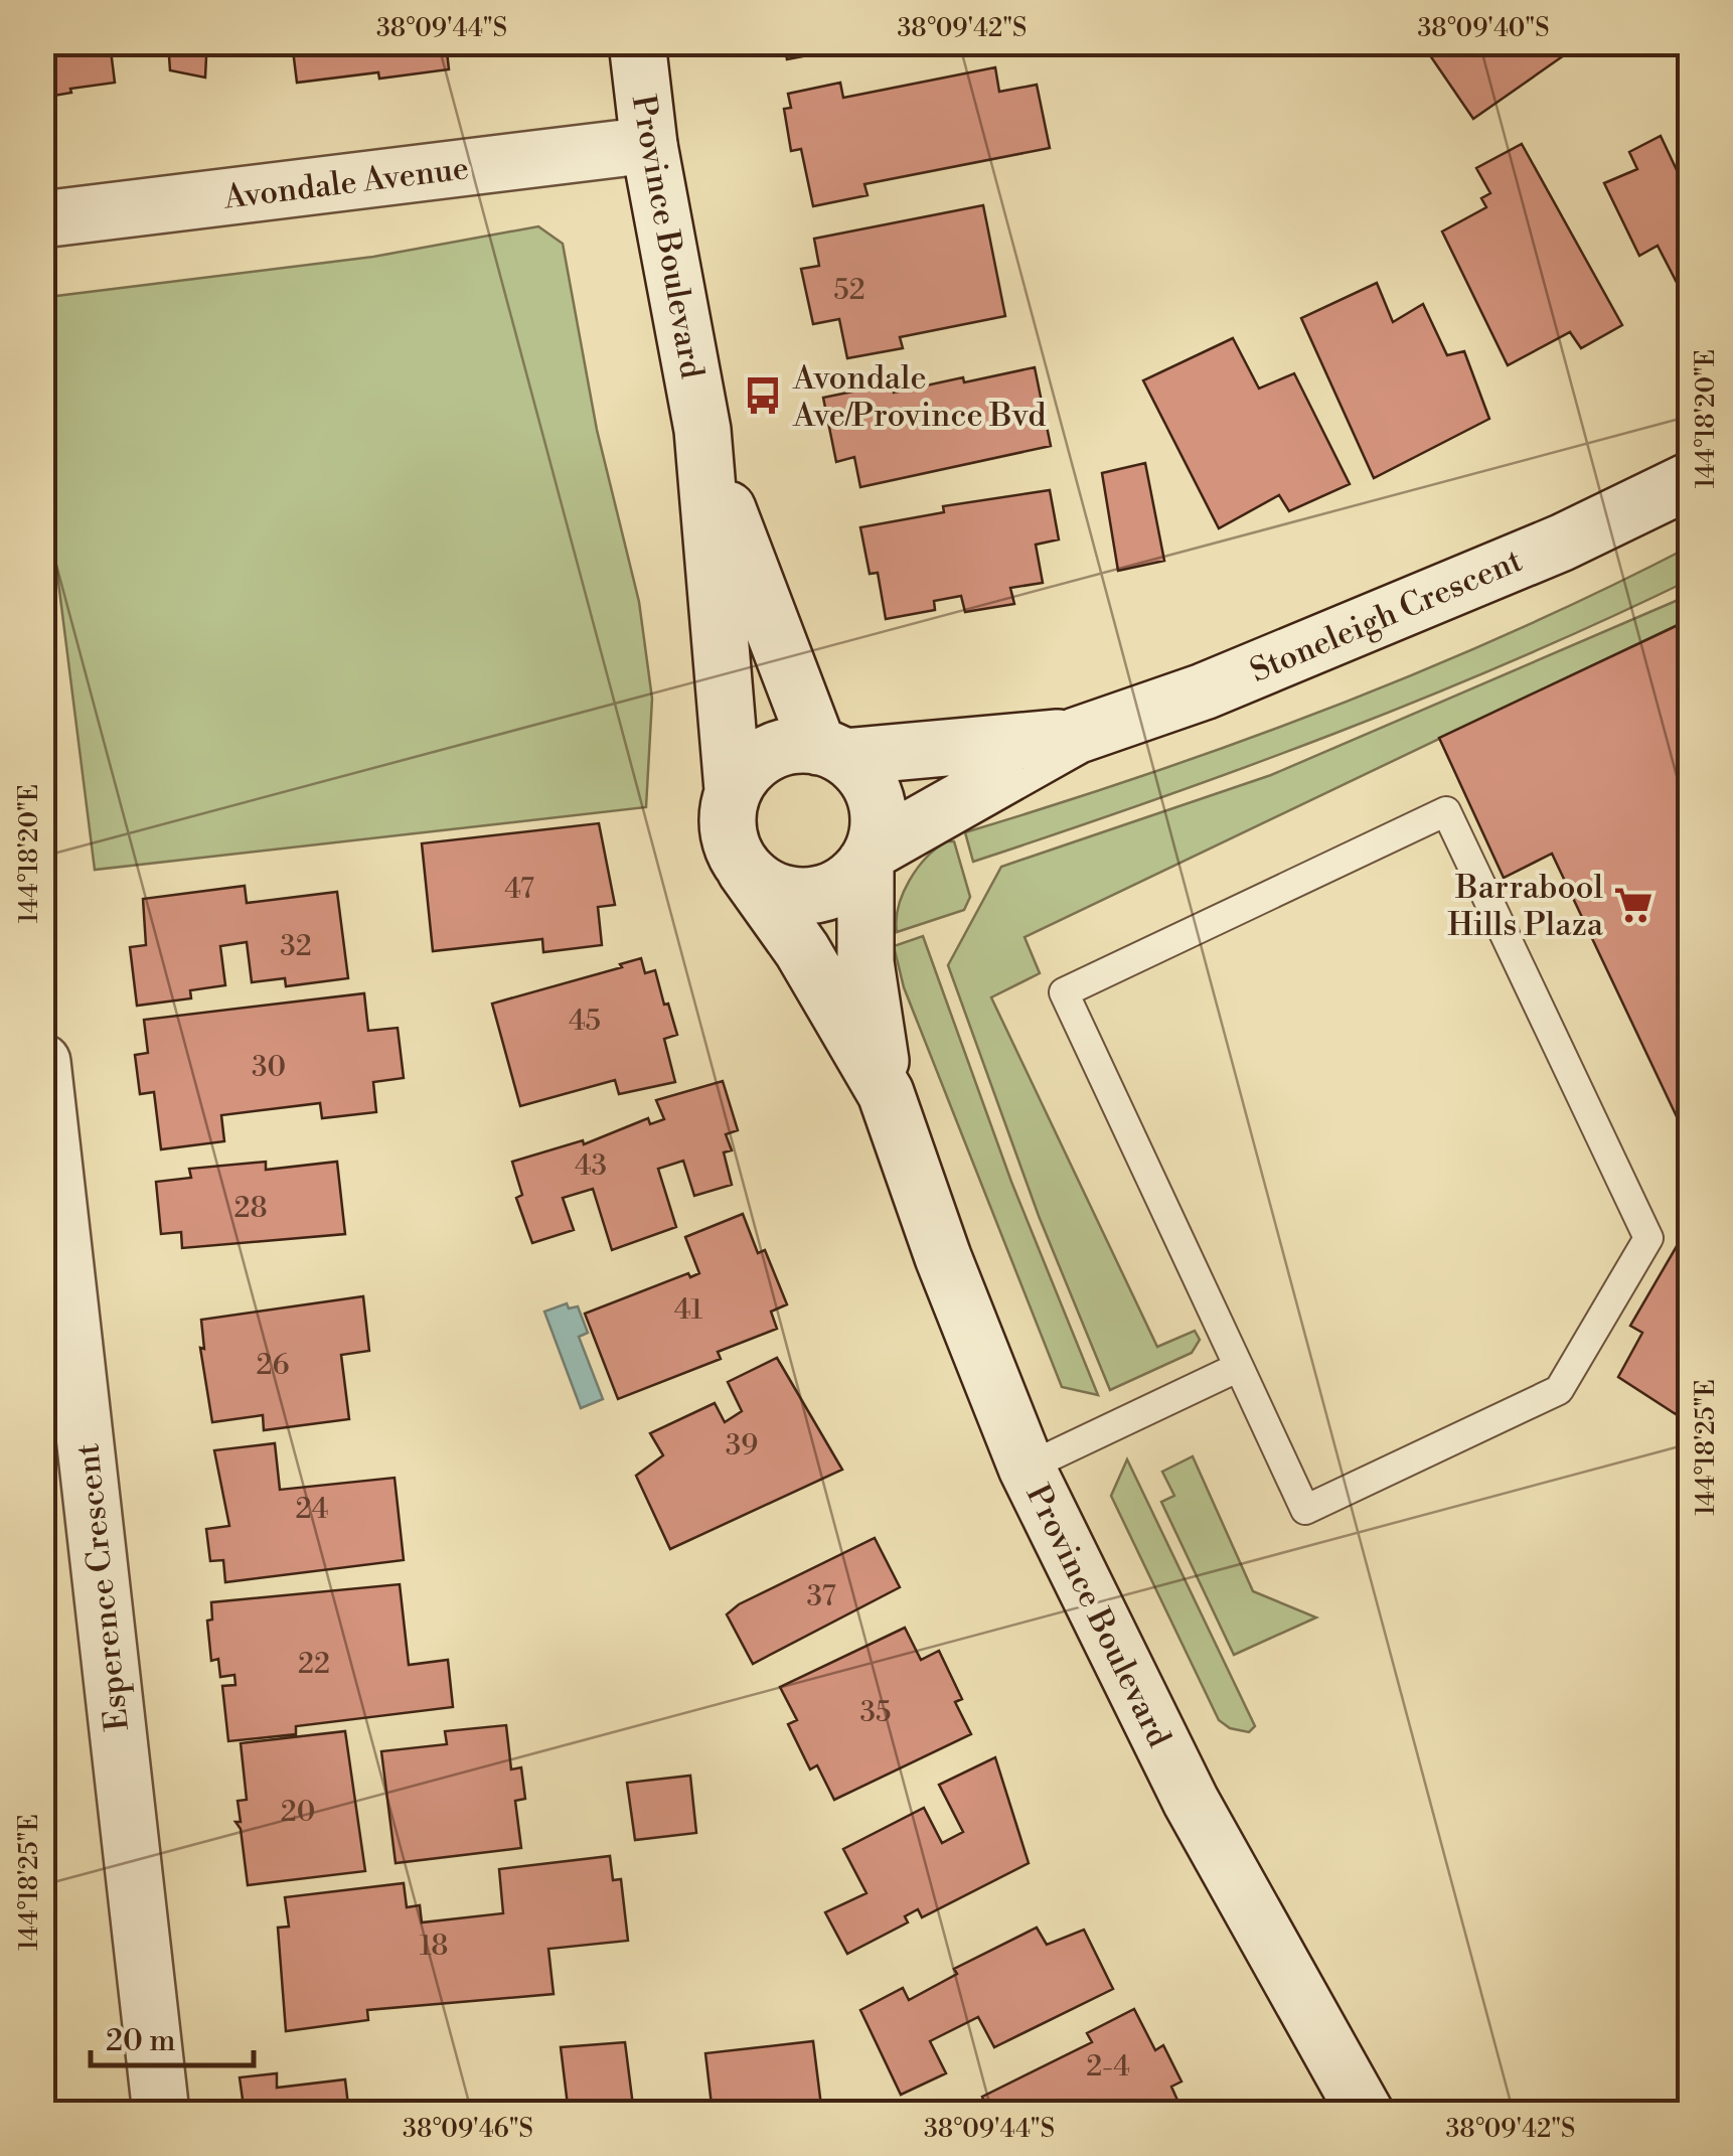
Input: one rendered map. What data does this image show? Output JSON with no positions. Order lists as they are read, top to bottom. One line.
{"streets":{"street":["Avondale Avenue","Province Boulevard","Stoneleigh Crescent","Esperence Crescent"]},"crossings":[["Avondale Avenue","Province Boulevard"],["Province Boulevard","Stoneleigh Crescent"]],"places":{"bus stop":["Avondale Ave/Province Bvd"],"supermarket":["Barrabool Hills Plaza"]},"house_numbers":["52","47","32","45","30","43","28","41","26","39","24","37","22","35","20","18","2-4"],"scale_bar":"20 m","coordinates":["38°09'44\"S","38°09'42\"S","38°09'40\"S","144°18'20\"E","144°18'25\"E","38°09'46\"S"]}
